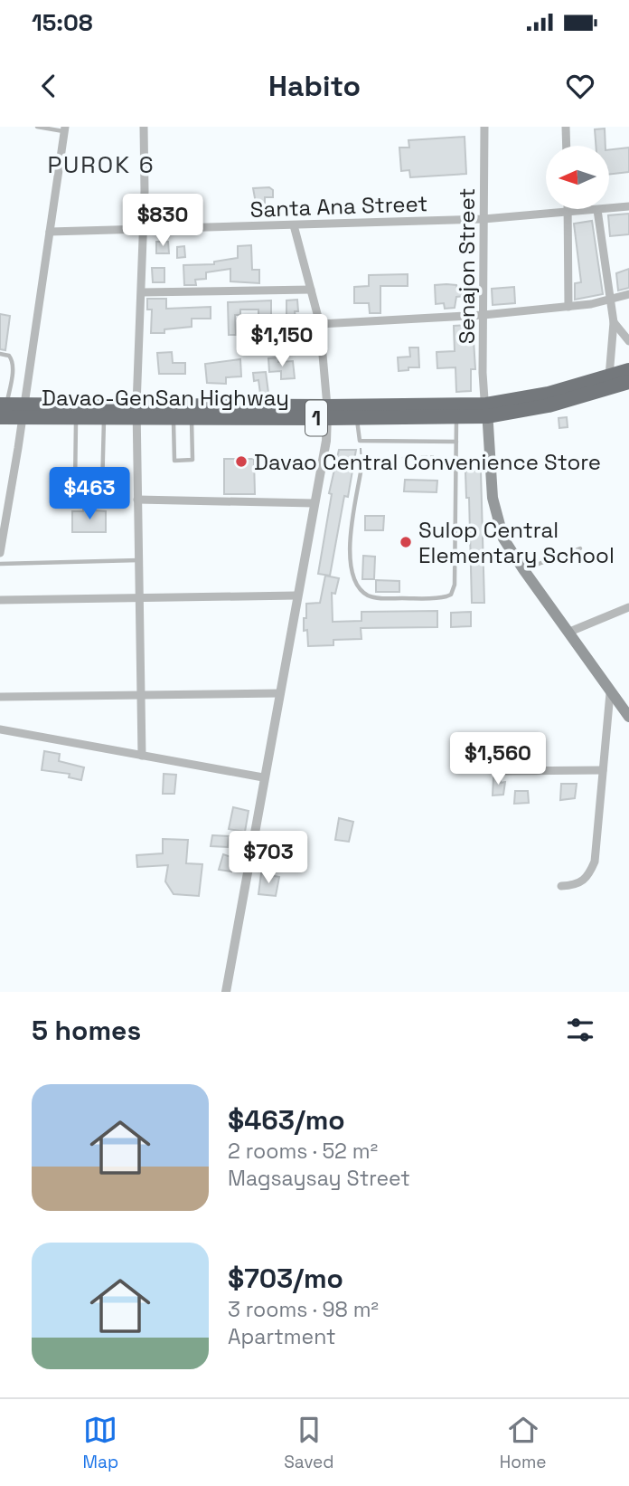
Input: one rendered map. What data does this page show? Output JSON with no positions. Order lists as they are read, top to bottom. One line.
{"streets":{"highway":["Davao-GenSan Highway","1"],"street":["Santa Ana Street","Senajon Street"]},"crossings":[["Santa Ana Street","Senajon Street"],["Senajon Street","Davao-GenSan Highway"]],"districts":["PUROK 6"],"places":["Davao Central Convenience Store","Sulop Central Elementary School"],"north":"left","page":{"status":"15:08","header":"Habito","price":["$830","$1,150","$463","$1,560","$703"],"heading":"5 homes","list":[{"name":"$463/mo","note":"2 rooms · 52 m² · Magsaysay Street"},{"name":"$703/mo","note":"3 rooms · 98 m² · Apartment"}],"tabs":["Map","Saved","Home"]}}
